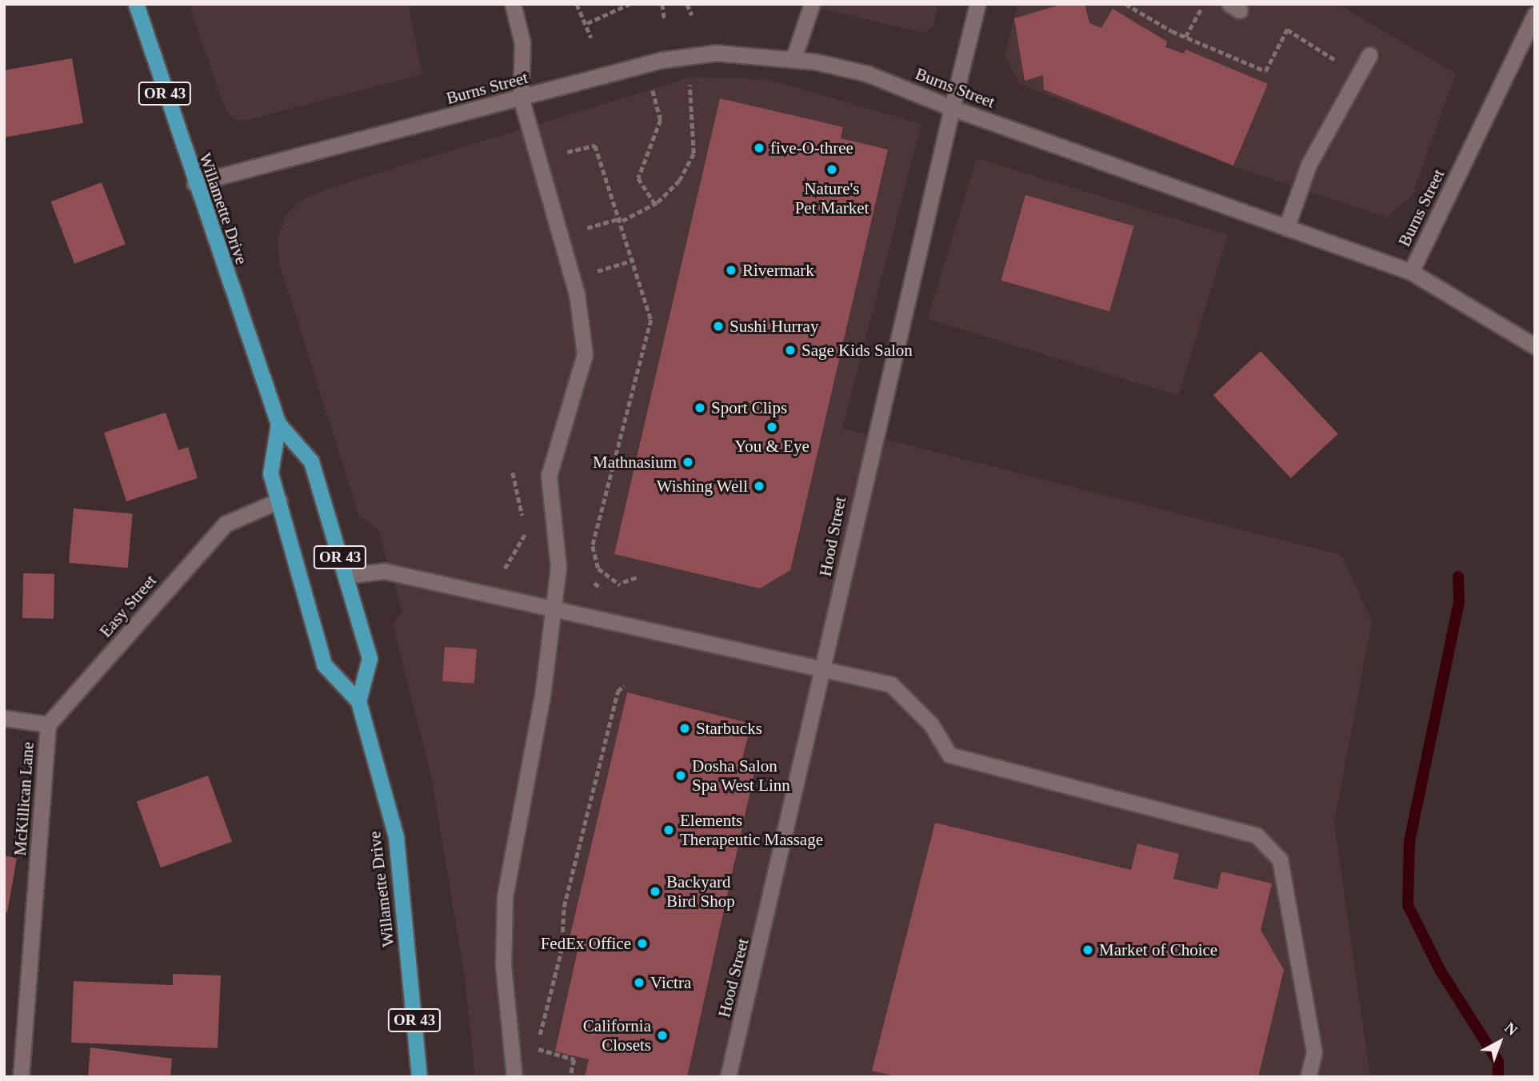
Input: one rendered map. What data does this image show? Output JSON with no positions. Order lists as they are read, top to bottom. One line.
{"streets":{"main road":["OR 43","Willamette Drive"],"street":["Burns Street","Hood Street","Easy Street","McKillican Lane"]},"crossings":[["Burns Street","Willamette Drive"],["Burns Street","Hood Street"],["Willamette Drive","Easy Street"],["Easy Street","McKillican Lane"]],"places":["five-O-three","Nature's Pet Market","Rivermark","Sushi Hurray","Sage Kids Salon","Sport Clips","You & Eye","Mathnasium","Wishing Well","Starbucks","Dosha Salon Spa West Linn","Elements Therapeutic Massage","Backyard Bird Shop","FedEx Office","Market of Choice","Victra","California Closets"],"north":"top right"}
